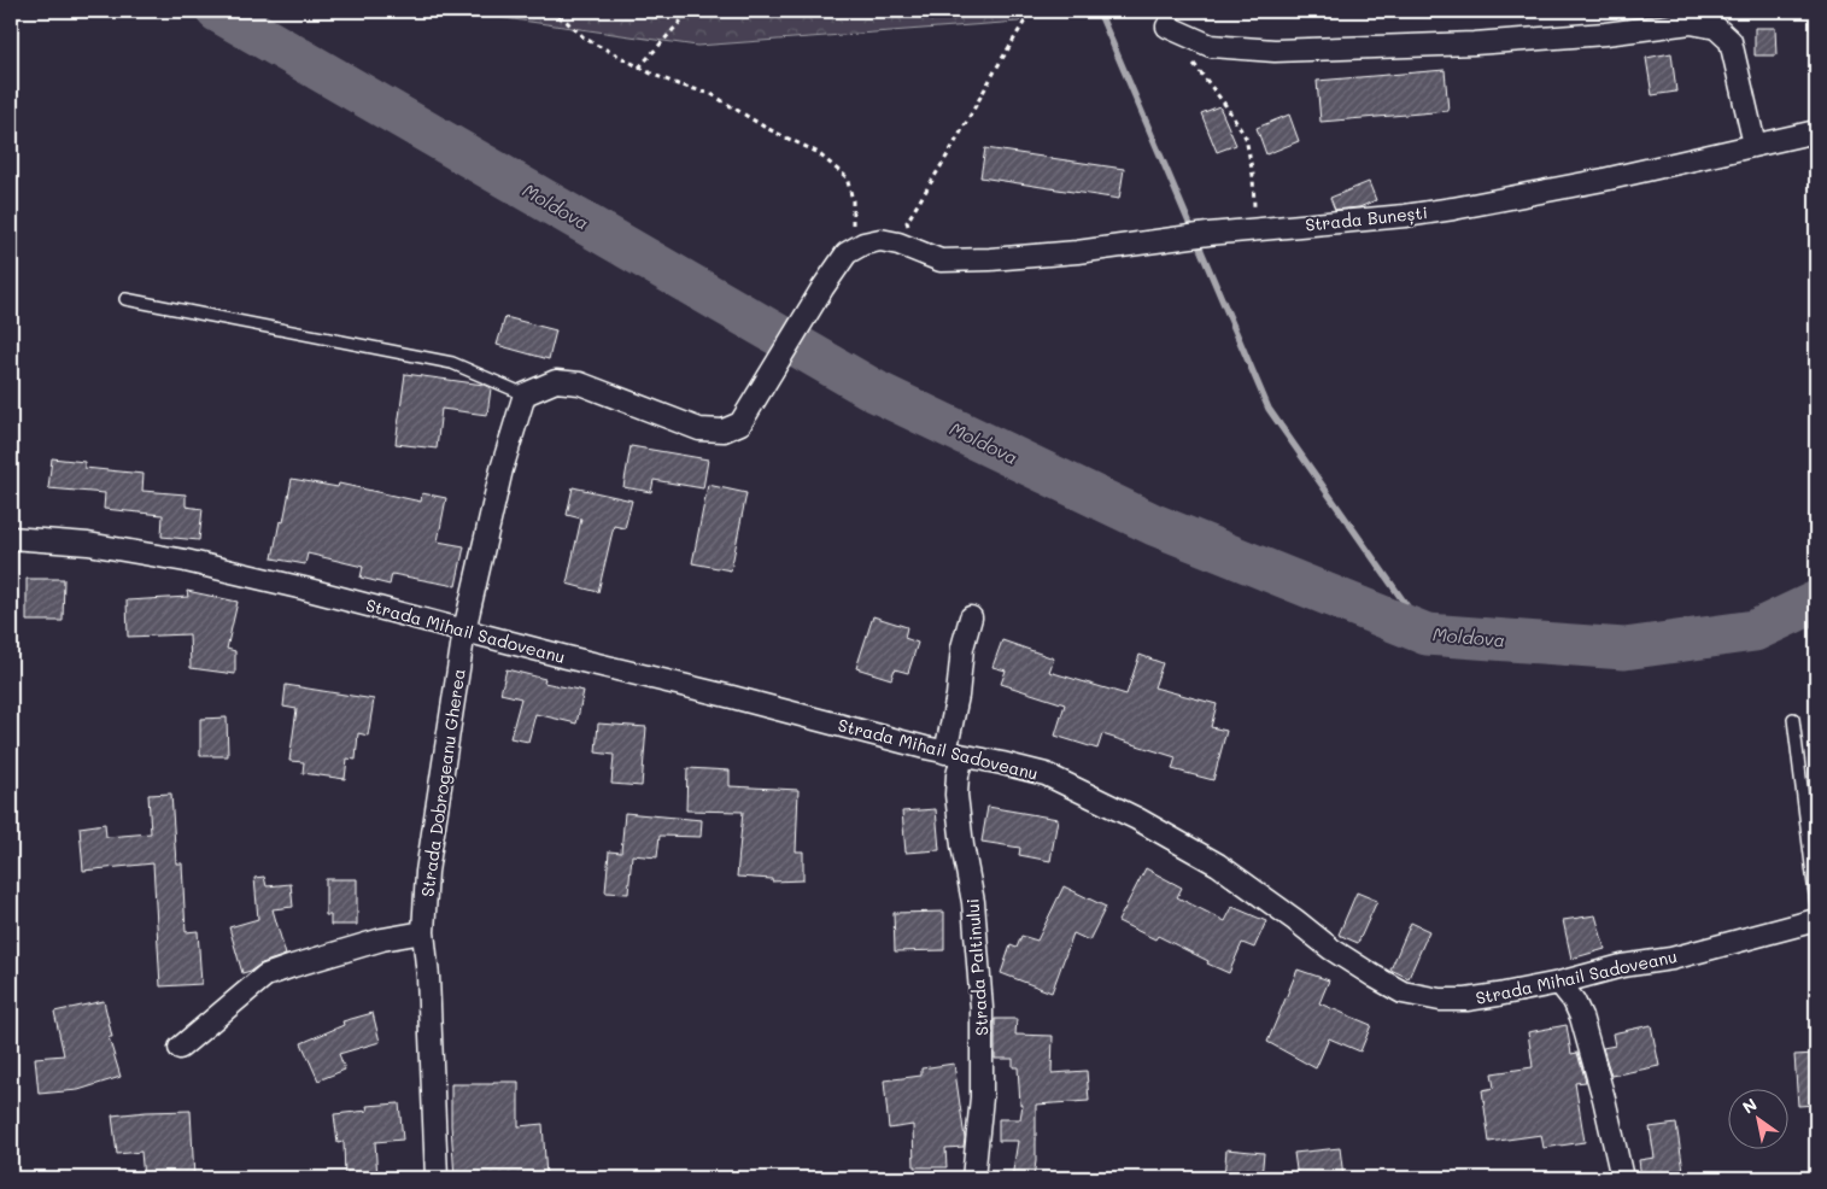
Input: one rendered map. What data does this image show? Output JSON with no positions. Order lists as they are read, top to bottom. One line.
{"streets":{"street":["Strada Bunești","Strada Mihail Sadoveanu","Strada Dobrogeanu Gherea","Strada Paltinului"]},"crossings":[["Strada Mihail Sadoveanu","Strada Dobrogeanu Gherea"],["Strada Mihail Sadoveanu","Strada Paltinului"]],"water":["Moldova"],"north":"top left"}
